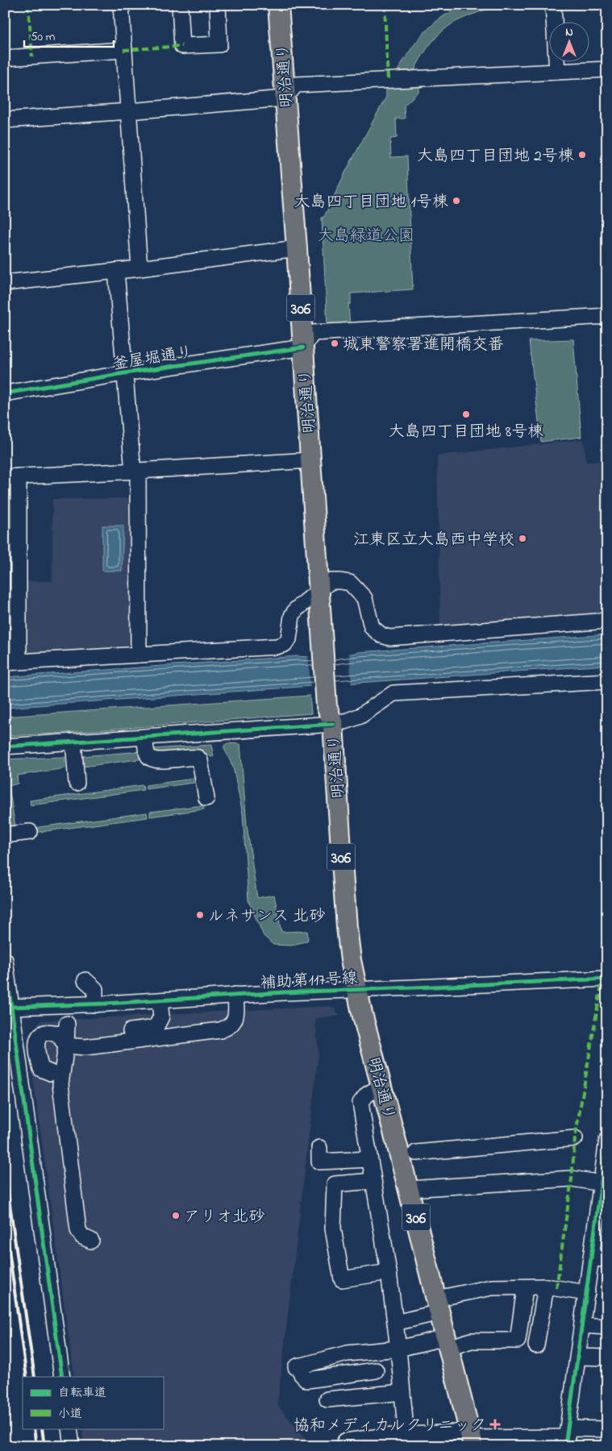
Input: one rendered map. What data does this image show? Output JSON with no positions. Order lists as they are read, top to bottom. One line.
{"streets":{"main road":["明治通り","306"],"street":["釜屋堀通り","補助第117号線"]},"crossings":[["明治通り","釜屋堀通り"],["明治通り","補助第117号線"]],"parks":["大島緑道公園"],"places":{"other":["大島四丁目団地 2号棟","大島四丁目団地 1号棟","城東警察署進開橋交番","大島四丁目団地 8号棟","江東区立大島西中学校","ルネサンス 北砂","アリオ北砂"],"health":["協和メディカルクリニック"]},"legend":["自転車道","小道"],"scale_bar":"50 m","north":"top"}
